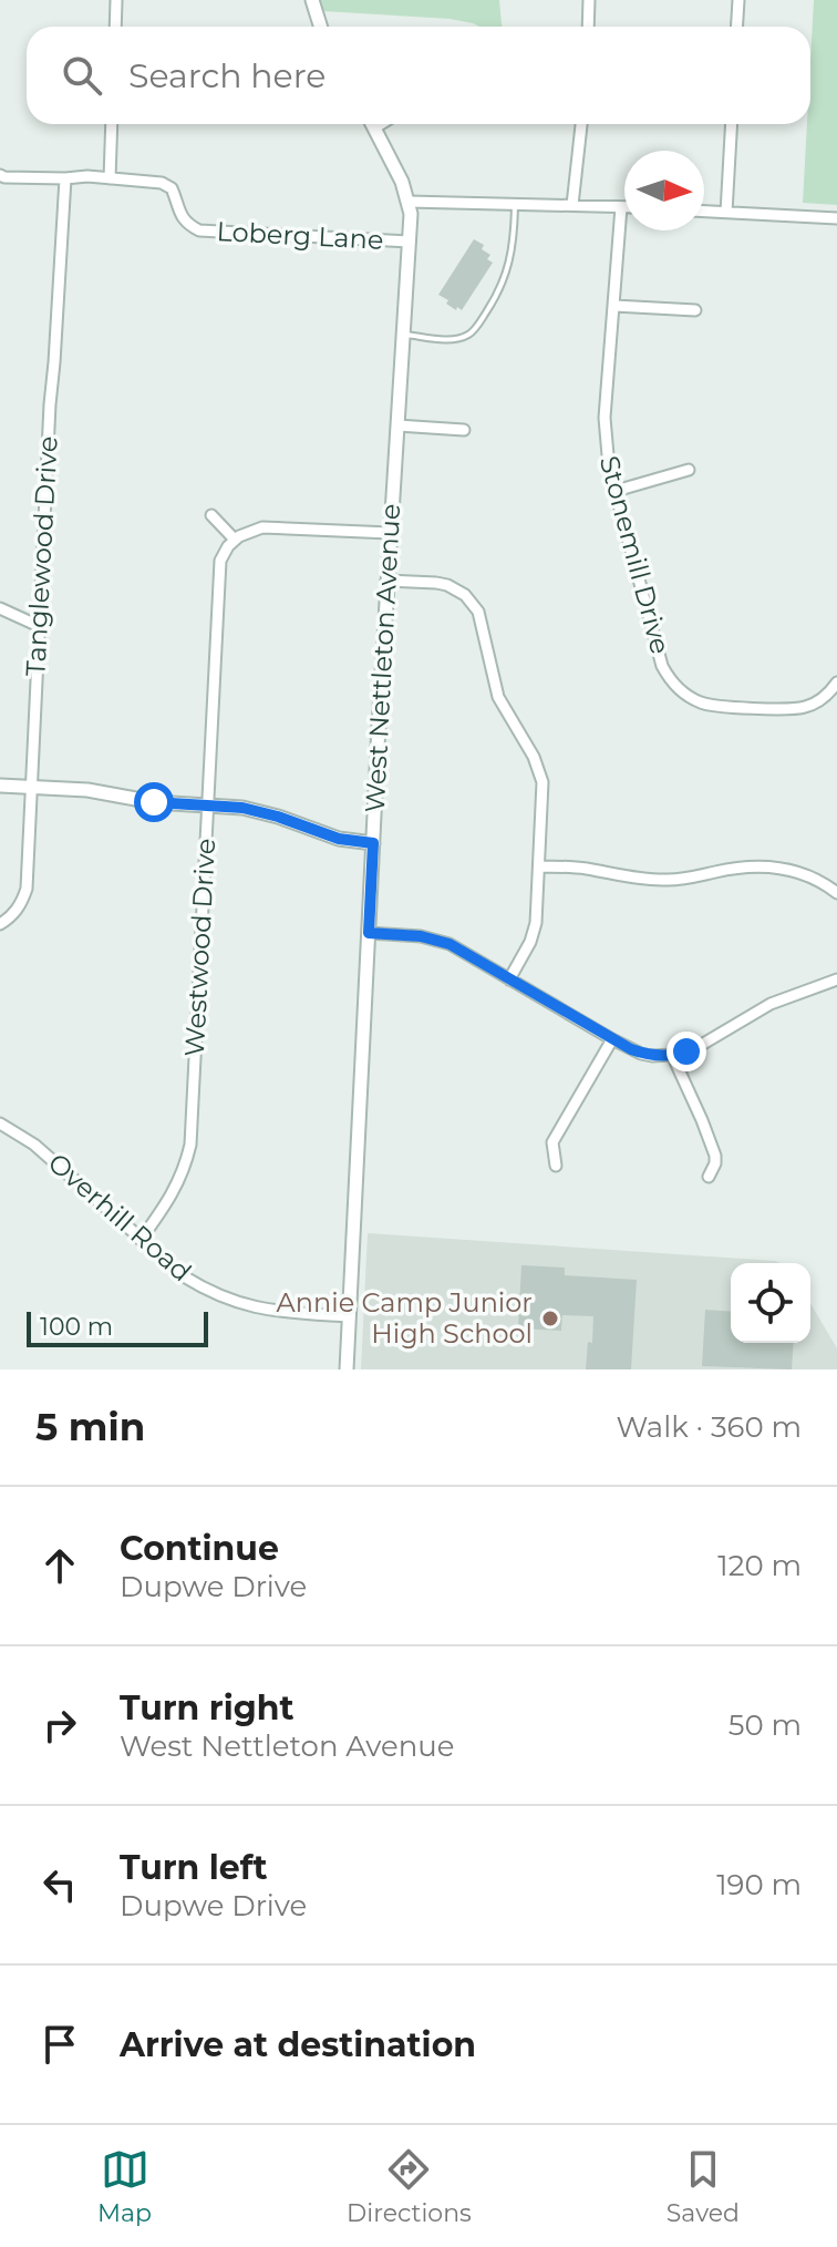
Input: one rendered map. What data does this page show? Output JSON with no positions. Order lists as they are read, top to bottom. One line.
{"streets":{"street":["Loberg Lane","Stonemill Drive","Tanglewood Drive","West Nettleton Avenue","Westwood Drive","Overhill Road"]},"crossings":[["Loberg Lane","Stonemill Drive"],["Loberg Lane","Tanglewood Drive"],["Loberg Lane","West Nettleton Avenue"],["West Nettleton Avenue","Overhill Road"],["Westwood Drive","Overhill Road"]],"places":["Annie Camp Junior High School"],"scale_bar":"100 m","north":"right","page":{"search":"Search here","scale":"100 m","heading":["5 min","Walk · 360 m"],"list":[["Continue","Dupwe Drive","120 m"],["Turn right","West Nettleton Avenue","50 m"],["Turn left","Dupwe Drive","190 m"],"Arrive at destination"],"nav":["Map","Directions","Saved"]}}
